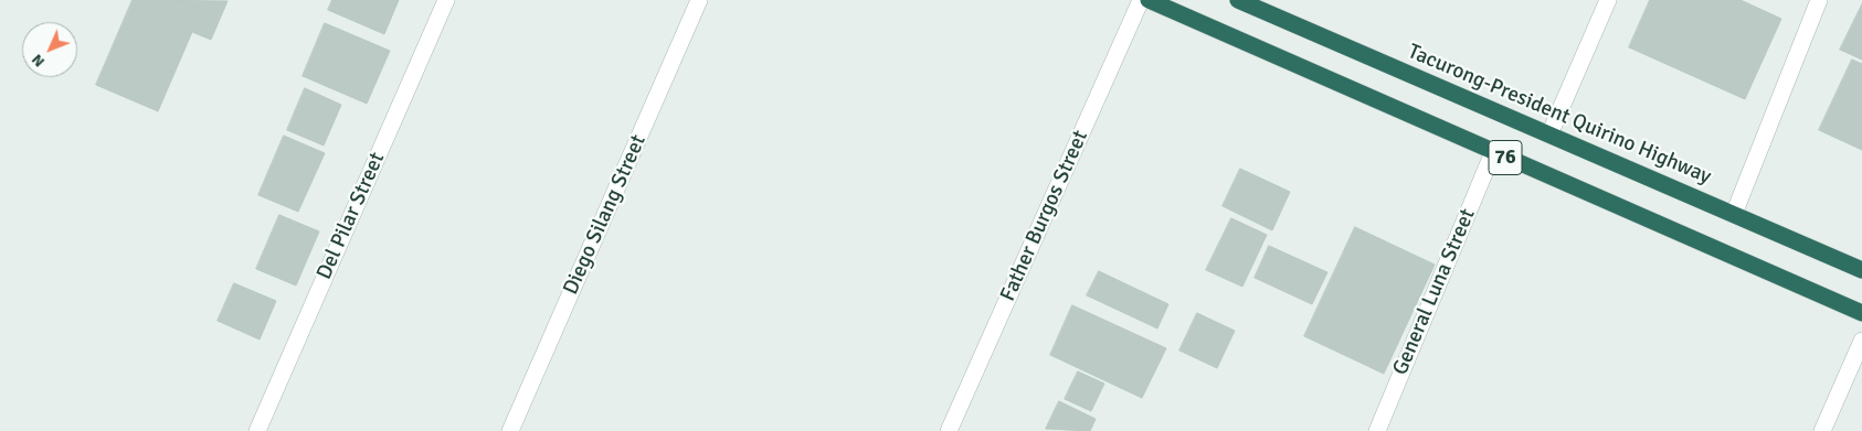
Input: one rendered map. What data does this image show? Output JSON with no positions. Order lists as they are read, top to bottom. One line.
{"streets":{"highway":["Tacurong-President Quirino Highway","76"],"street":["Diego Silang Street","Del Pilar Street","Father Burgos Street","General Luna Street"]},"crossings":[["76","General Luna Street"]],"north":"bottom left"}
